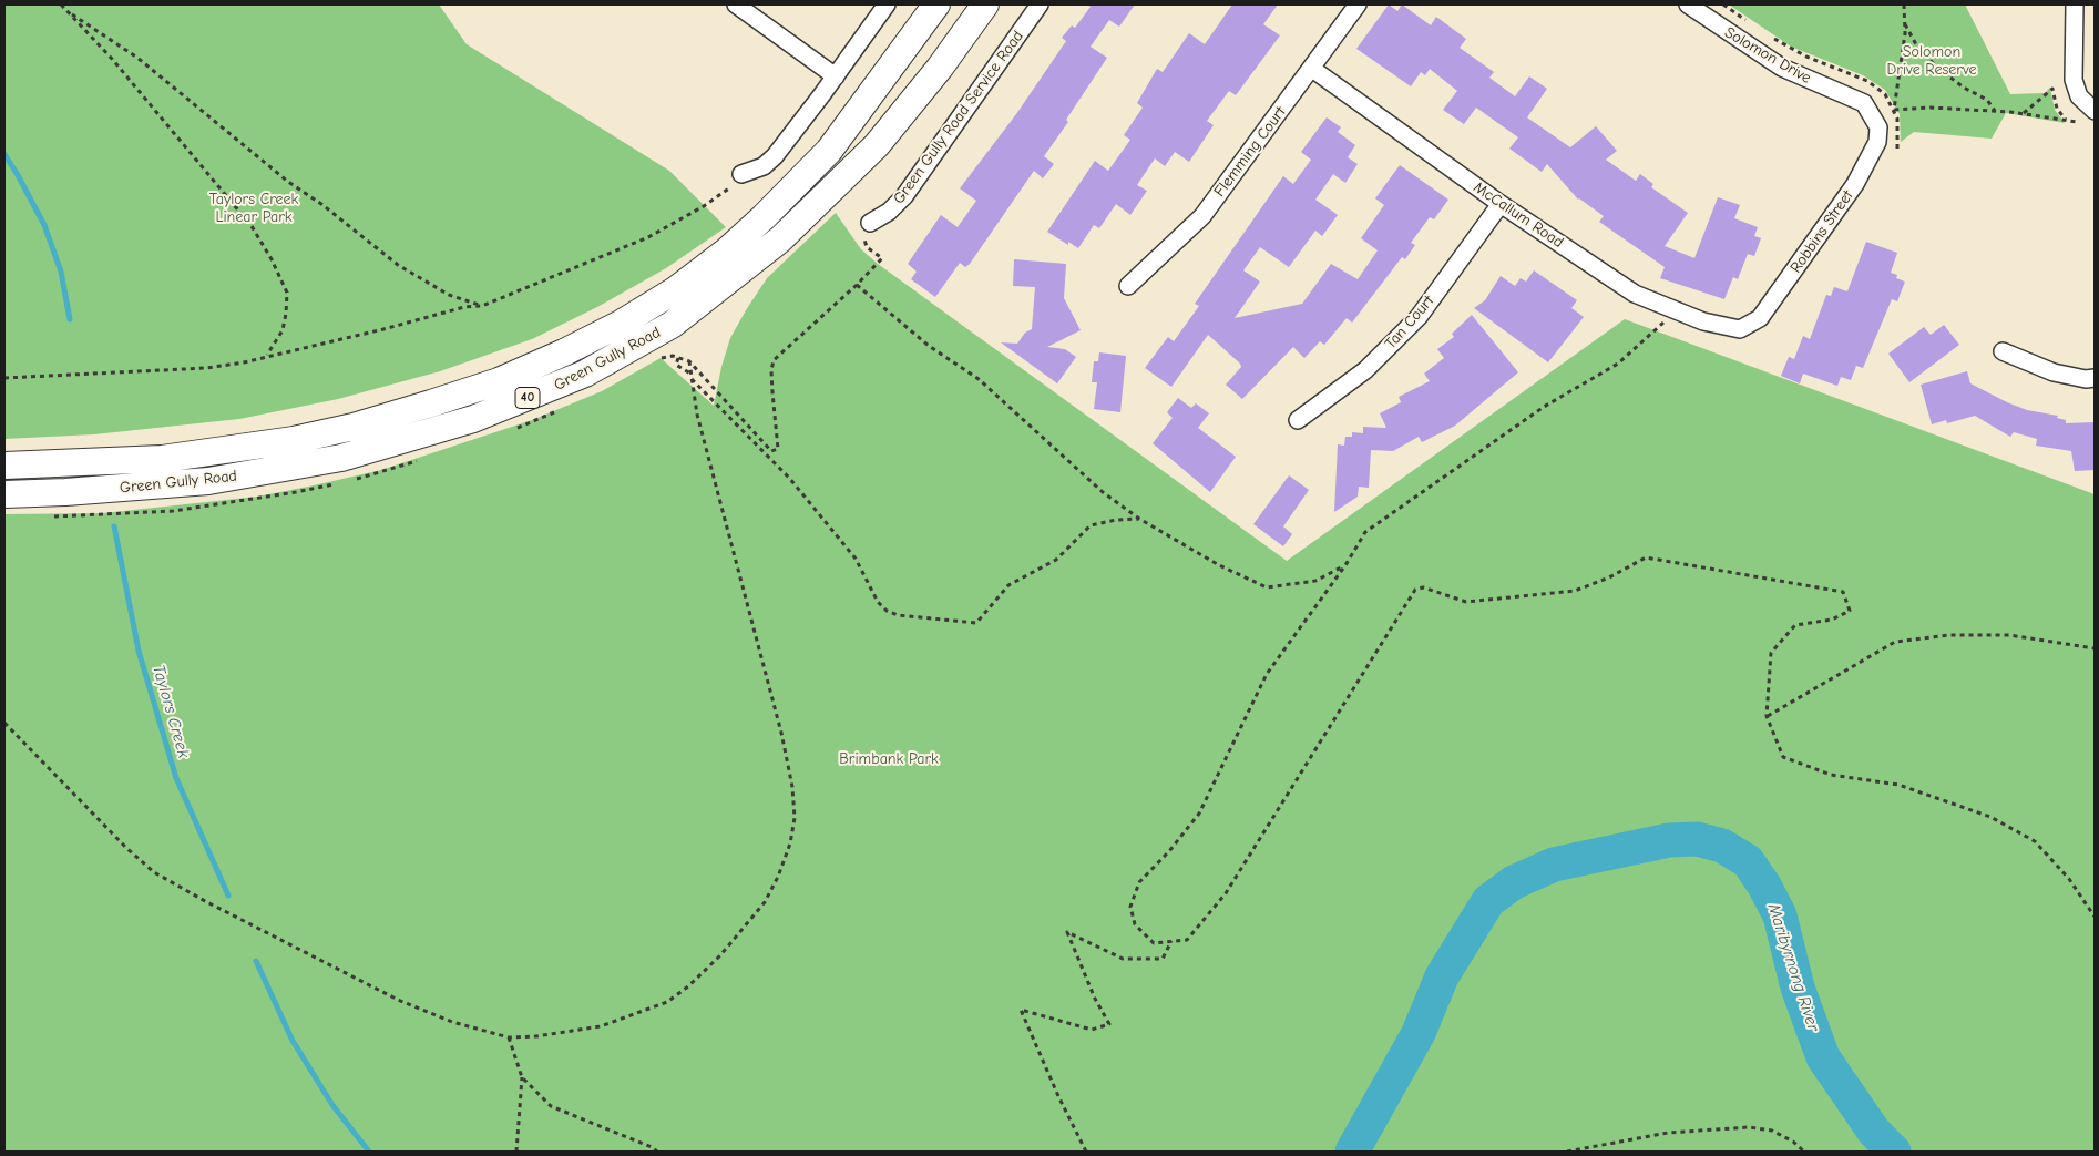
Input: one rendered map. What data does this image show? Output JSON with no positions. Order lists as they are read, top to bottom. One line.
{"streets":{"main road":["Green Gully Road","40"],"street":["Solomon Drive","Green Gully Road Service Road","Flemming Court","McCallum Road","Robbins Street","Tan Court"]},"crossings":[["Solomon Drive","Robbins Street"],["Flemming Court","McCallum Road"],["McCallum Road","Robbins Street"],["McCallum Road","Tan Court"]],"water":["Taylors Creek","Maribyrnong River"],"parks":["Solomon Drive Reserve","Taylors Creek Linear Park","Brimbank Park"]}
